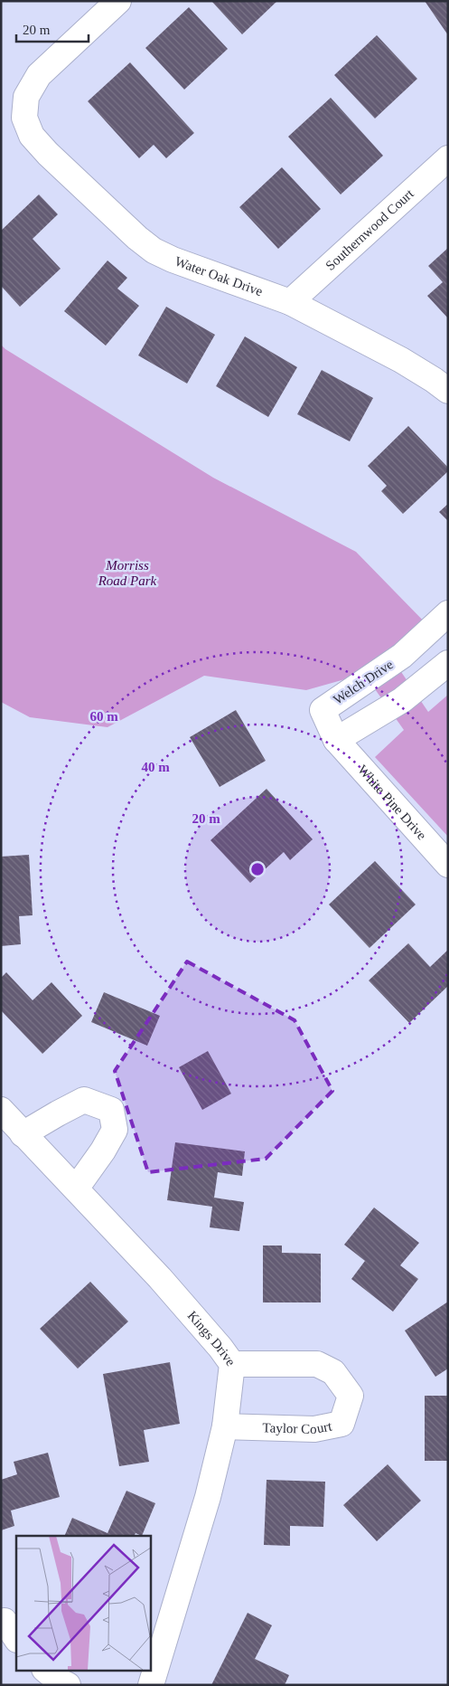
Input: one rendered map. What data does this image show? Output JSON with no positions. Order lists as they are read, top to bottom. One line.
{"streets":{"street":["Southernwood Court","Water Oak Drive","Welch Drive","White Pine Drive","Kings Drive","Taylor Court"]},"crossings":[["Southernwood Court","Water Oak Drive"],["Welch Drive","White Pine Drive"],["Kings Drive","Taylor Court"]],"parks":["Morriss Road Park"],"scale_bar":"20 m","rings":["60 m","40 m","20 m"]}
